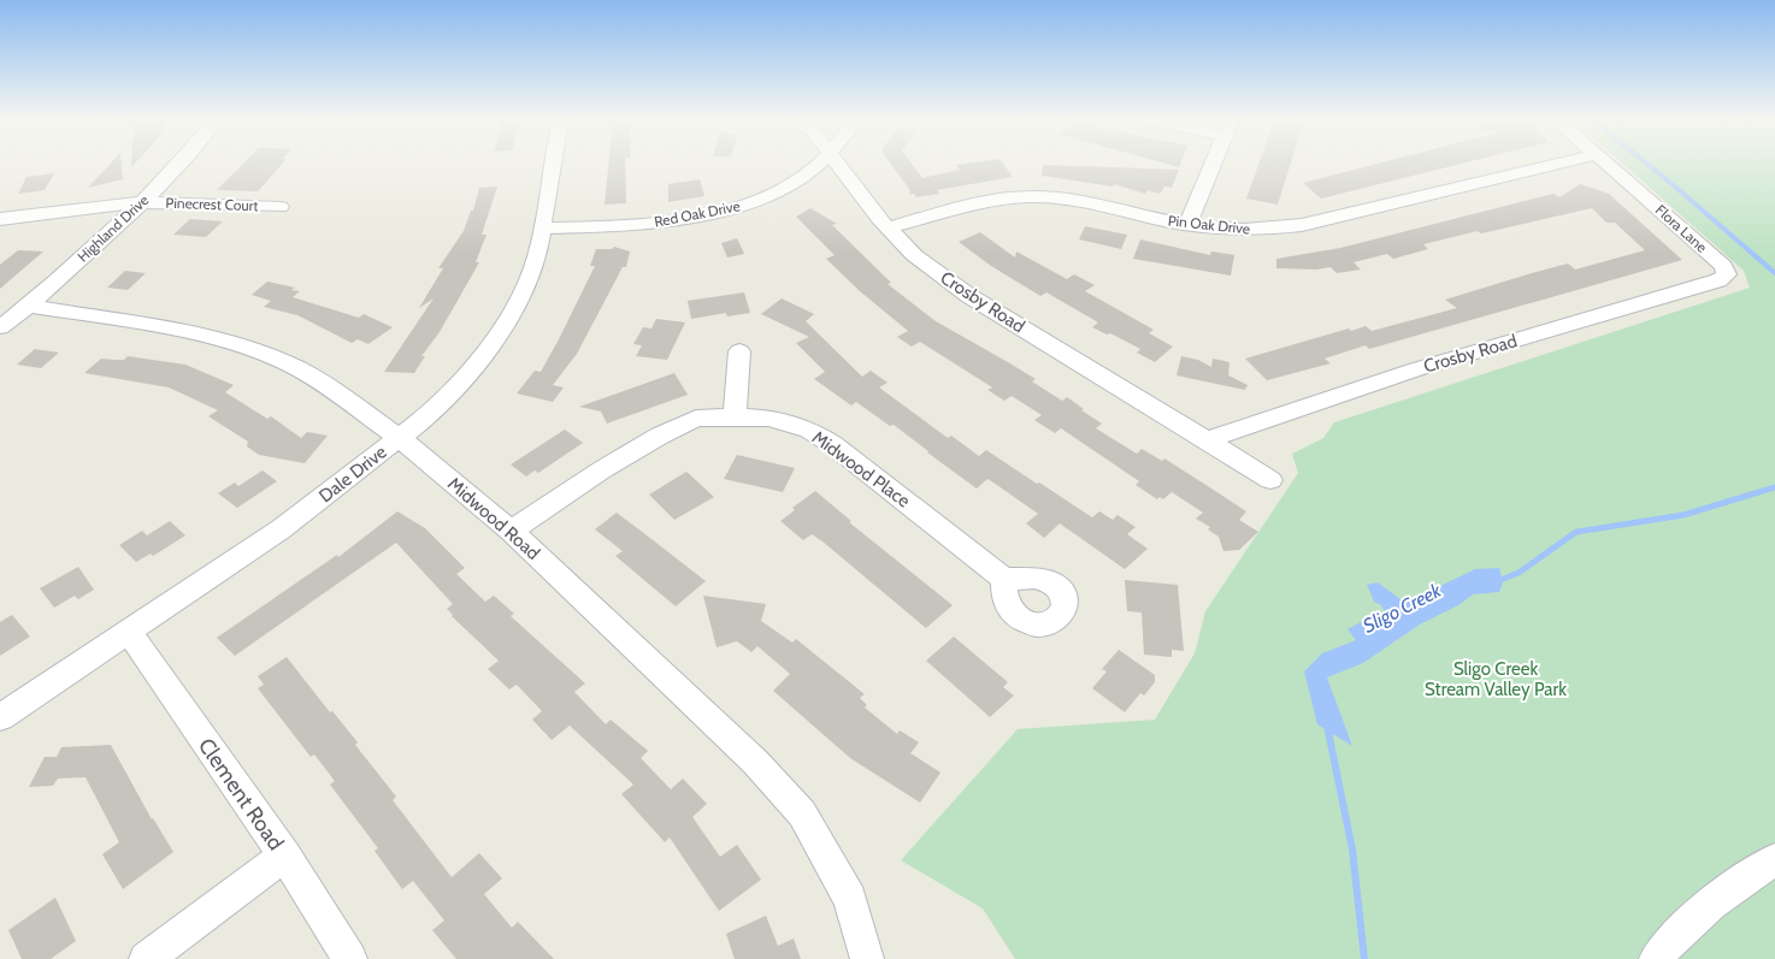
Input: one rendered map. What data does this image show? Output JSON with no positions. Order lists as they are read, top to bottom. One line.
{"streets":{"street":["Pinecrest Court","Red Oak Drive","Pin Oak Drive","Highland Drive","Flora Lane","Crosby Road","Midwood Place","Dale Drive","Midwood Road","Clement Road"]},"crossings":[["Pinecrest Court","Highland Drive"],["Red Oak Drive","Dale Drive"],["Pin Oak Drive","Crosby Road"],["Highland Drive","Midwood Road"],["Flora Lane","Crosby Road"],["Midwood Place","Midwood Road"],["Dale Drive","Midwood Road"],["Dale Drive","Clement Road"]],"water":["Sligo Creek"],"parks":["Sligo Creek Stream Valley Park"]}
